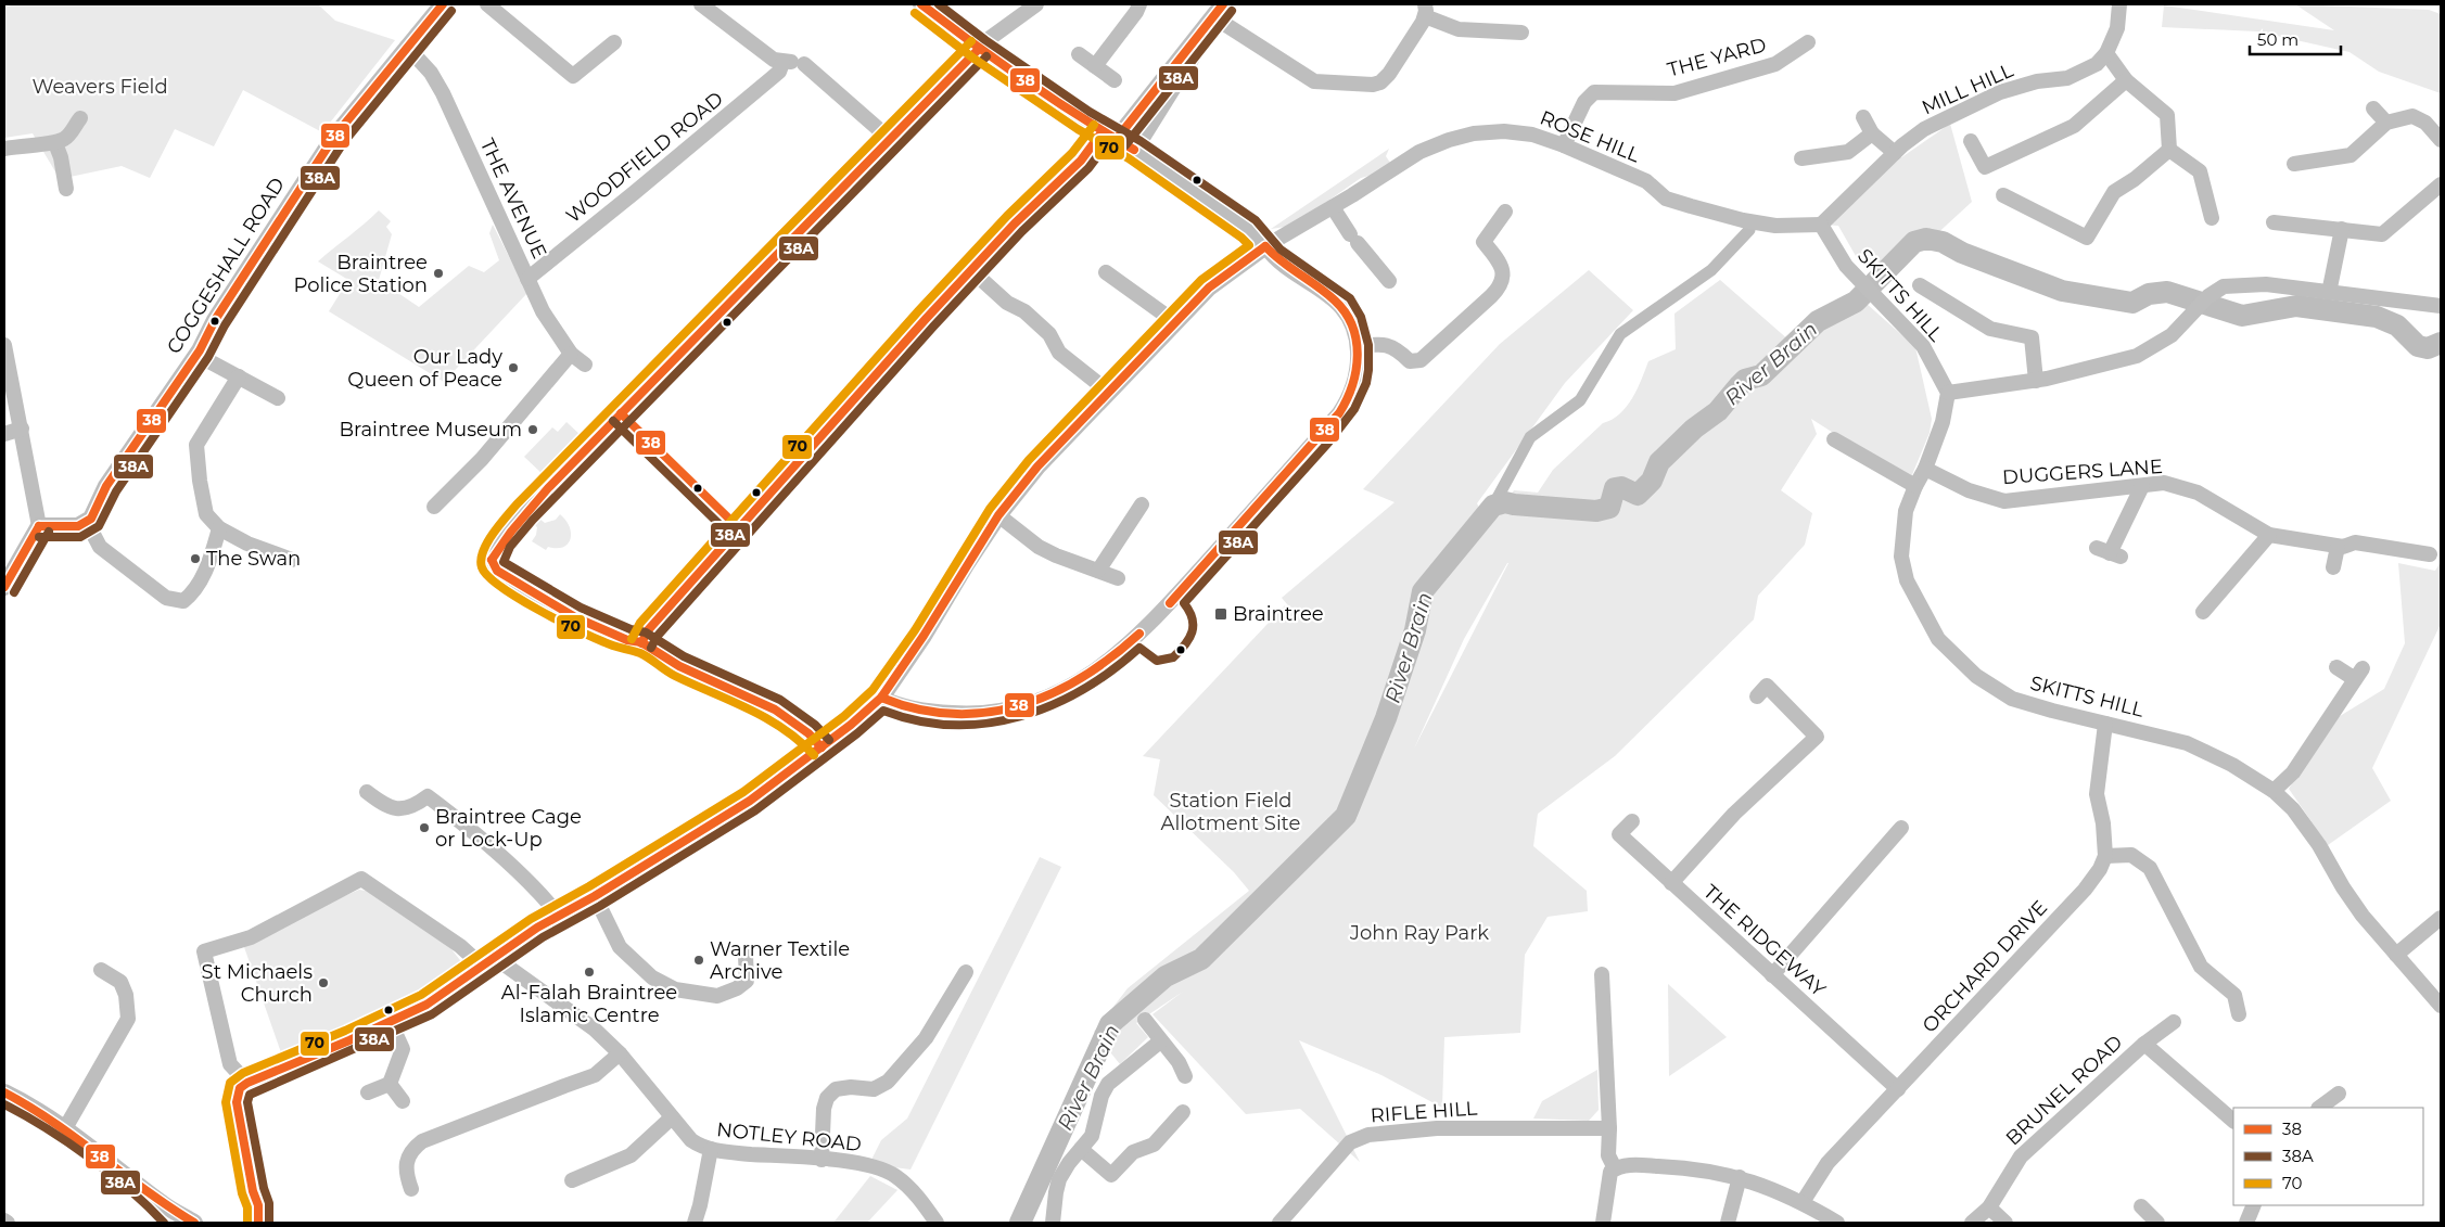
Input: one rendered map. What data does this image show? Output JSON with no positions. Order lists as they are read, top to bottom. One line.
{"streets":{"main road":["COGGESHALL ROAD"],"street":["THE YARD","MILL HILL","ROSE HILL","WOODFIELD ROAD","THE AVENUE","SKITTS HILL","DUGGERS LANE","THE RIDGEWAY","ORCHARD DRIVE","BRUNEL ROAD","RIFLE HILL","NOTLEY ROAD"]},"crossings":[["THE YARD","ROSE HILL"],["MILL HILL","ROSE HILL"],["MILL HILL","SKITTS HILL"],["ROSE HILL","SKITTS HILL"],["WOODFIELD ROAD","THE AVENUE"],["THE AVENUE","COGGESHALL ROAD"],["SKITTS HILL","DUGGERS LANE"],["THE RIDGEWAY","ORCHARD DRIVE"]],"water":["River Brain"],"parks":["Weavers Field","Station Field Allotment Site","John Ray Park"],"places":{"other":["Braintree Police Station","Our Lady Queen of Peace","Braintree Museum","The Swan","Braintree Cage or Lock-Up","Warner Textile Archive","Al-Falah Braintree Islamic Centre","St Michaels Church"],"transit":["Braintree"]},"lines":["transit line 38","transit line 38A","transit line 70"],"legend":["38","38A","70"],"scale_bar":"50 m"}
